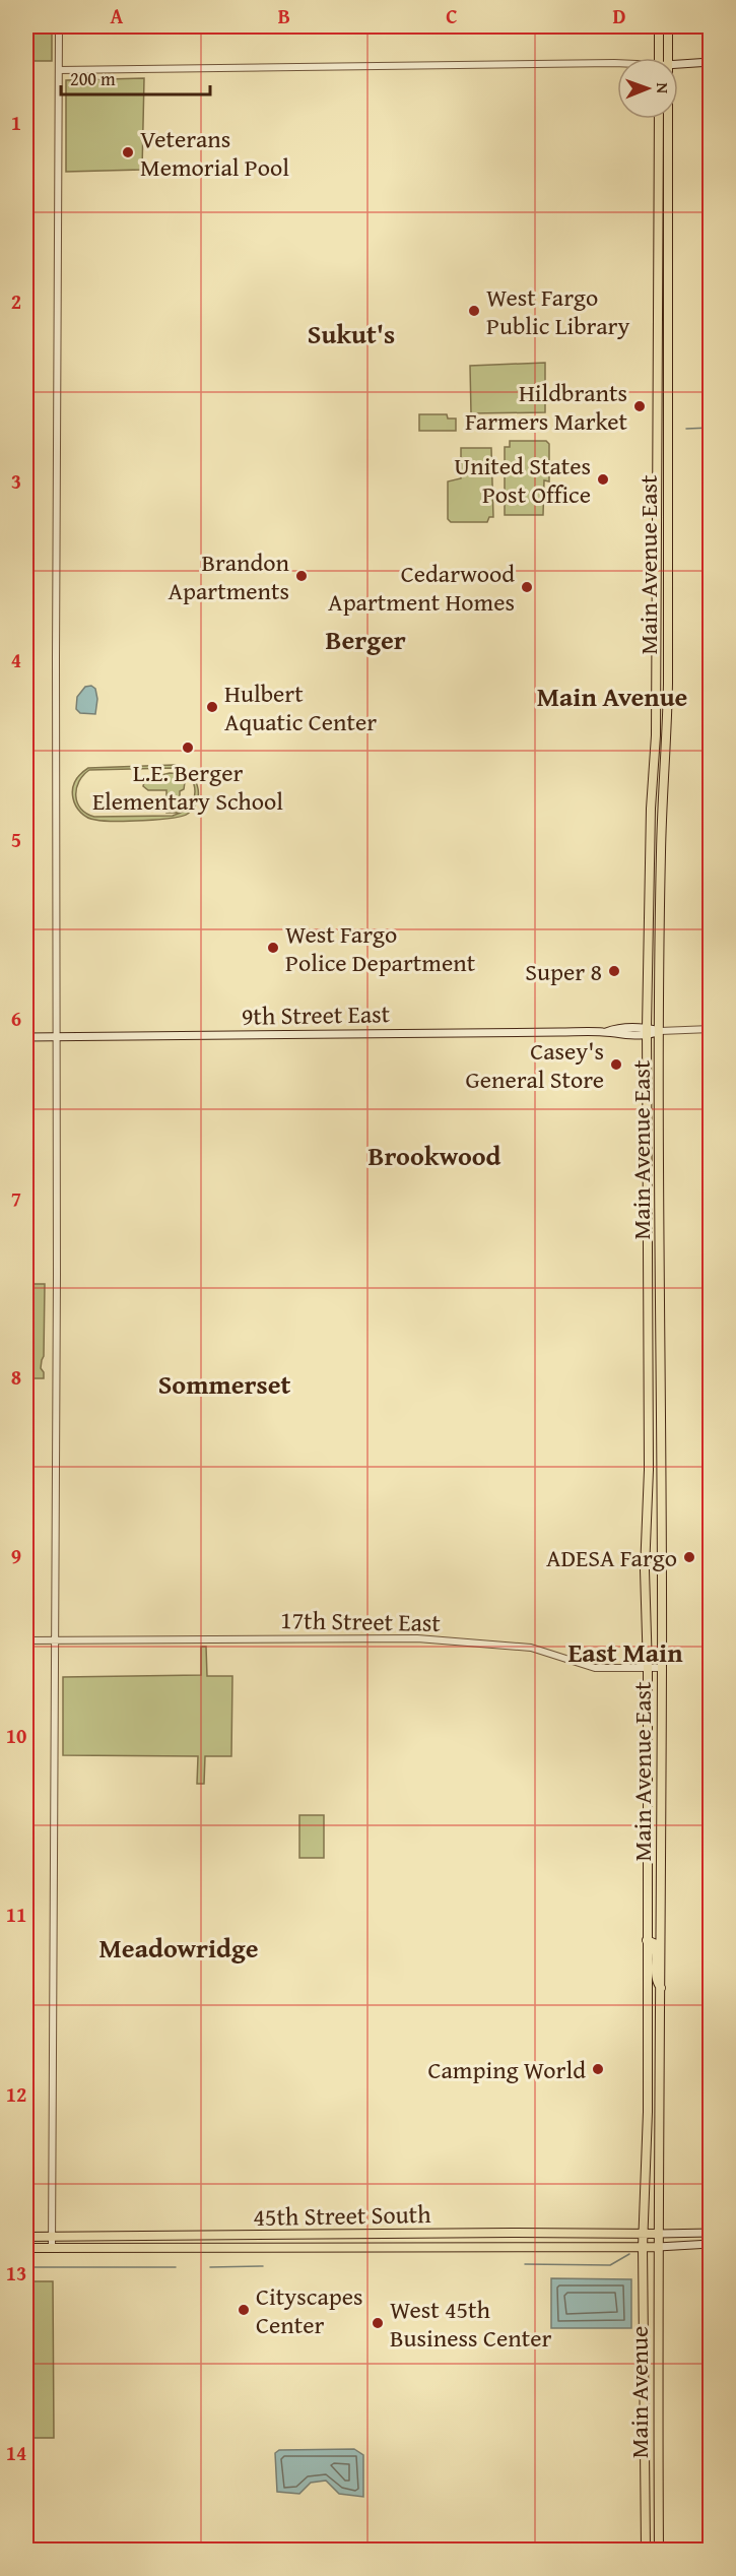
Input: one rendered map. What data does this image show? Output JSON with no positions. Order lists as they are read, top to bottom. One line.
{"streets":{"main road":["Main Avenue East","9th Street East","45th Street South","Main Avenue"],"street":["17th Street East"]},"crossings":[["Main Avenue East","9th Street East"],["Main Avenue East","17th Street East"],["Main Avenue East","45th Street South"],["Main Avenue East","Main Avenue"],["45th Street South","Main Avenue"]],"districts":["Sukut's","Berger","Main Avenue","Brookwood","Sommerset","East Main","Meadowridge"],"places":["Veterans Memorial Pool","West Fargo Public Library","Hildbrants Farmers Market","United States Post Office","Brandon Apartments","Cedarwood Apartment Homes","Hulbert Aquatic Center","L.E. Berger Elementary School","West Fargo Police Department","Super 8","Casey's General Store","ADESA Fargo","Camping World","Cityscapes Center","West 45th Business Center"],"scale_bar":"200 m","north":"right","grid":{"columns":["A","B","C","D"],"rows":["1","2","3","4","5","6","7","8","9","10","11","12","13","14"]}}
